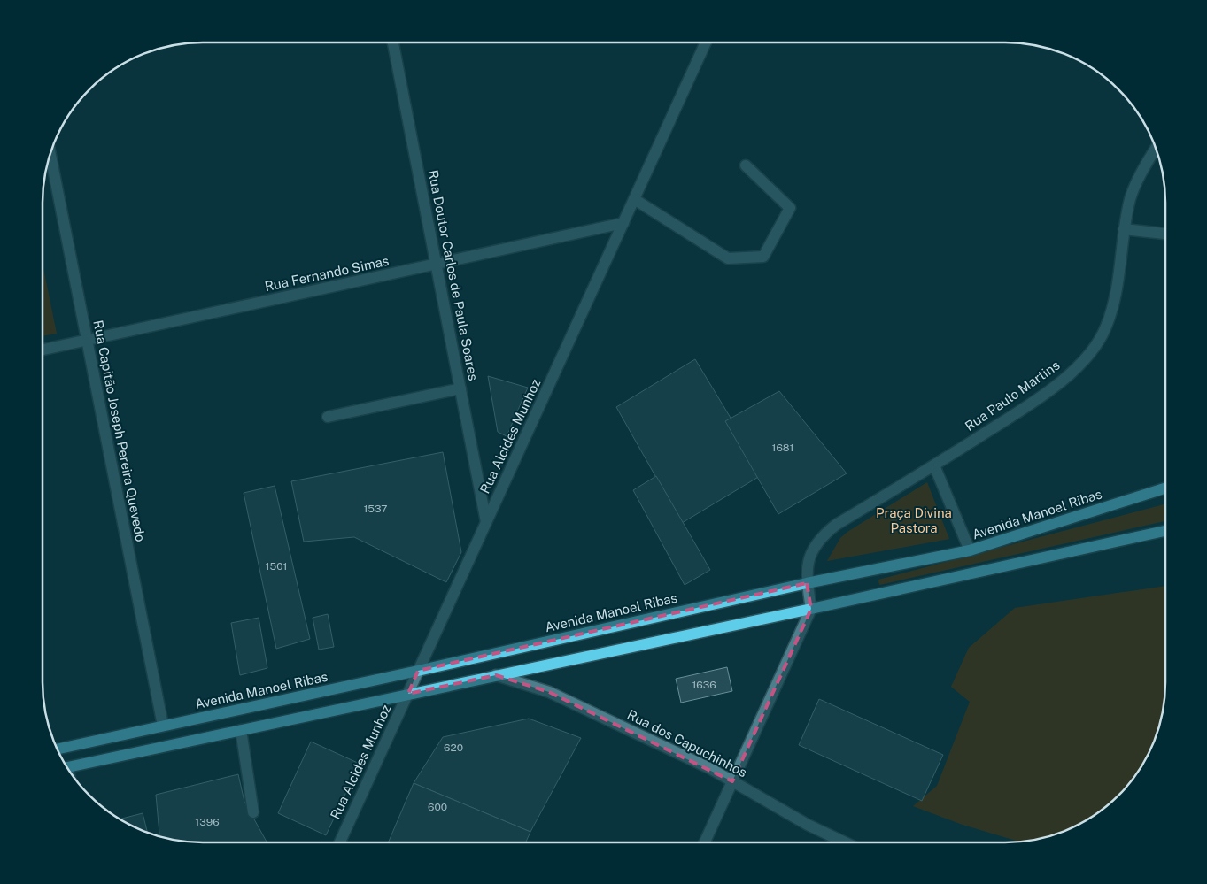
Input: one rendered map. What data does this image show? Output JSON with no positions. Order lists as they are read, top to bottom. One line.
{"streets":{"main road":["Avenida Manoel Ribas"],"street":["Rua Fernando Simas","Rua Doutor Carlos de Paula Soares","Rua Paulo Martins","Rua Capitão Joseph Pereira Quevedo","Rua Alcides Munhoz","Rua dos Capuchinhos"]},"crossings":[["Rua Fernando Simas","Rua Doutor Carlos de Paula Soares"],["Rua Fernando Simas","Rua Capitão Joseph Pereira Quevedo"],["Rua Fernando Simas","Rua Alcides Munhoz"],["Rua Doutor Carlos de Paula Soares","Rua Alcides Munhoz"],["Rua Paulo Martins","Avenida Manoel Ribas"],["Rua Capitão Joseph Pereira Quevedo","Avenida Manoel Ribas"],["Rua Alcides Munhoz","Avenida Manoel Ribas"]],"parks":["Praça Divina Pastora"],"house_numbers":["1681","1537","1501","1636","620","600","1396"]}
